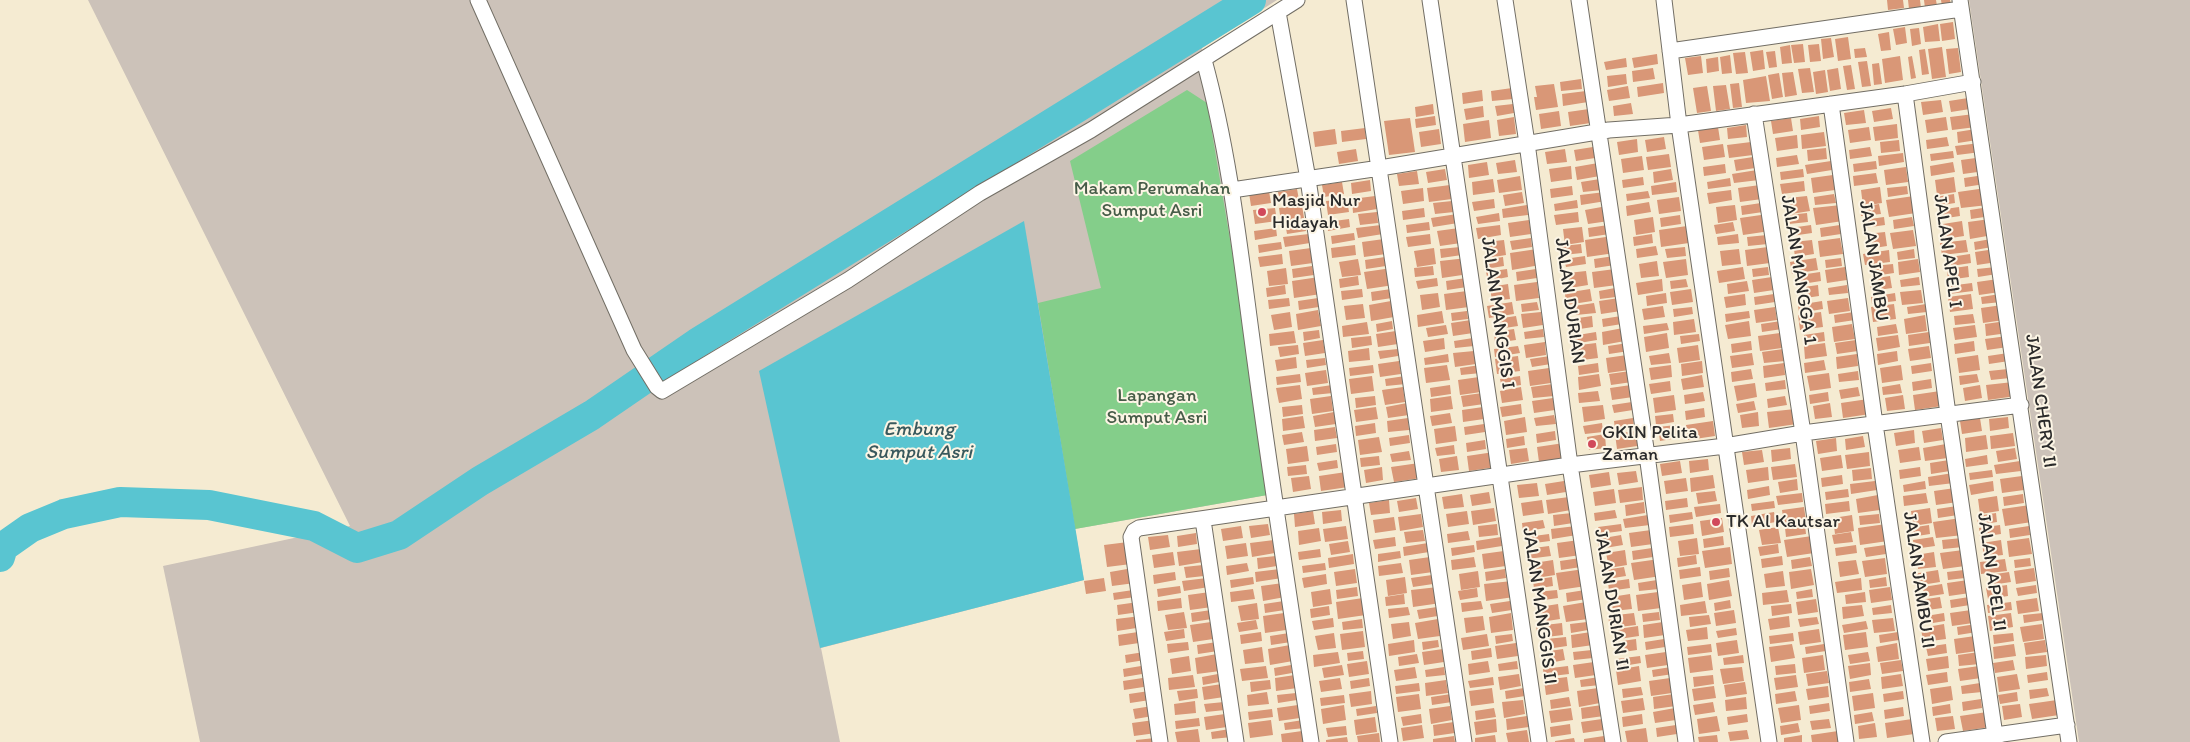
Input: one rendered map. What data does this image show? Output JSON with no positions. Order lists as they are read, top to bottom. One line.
{"streets":{"street":["JALAN APEL I","JALAN JAMBU","JALAN MANGGA 1","JALAN DURIAN","JALAN MANGGIS I","JALAN CHERY II","JALAN APEL II","JALAN JAMBU II","JALAN DURIAN II","JALAN MANGGIS II"]},"crossings":[["JALAN APEL I","JALAN APEL II"],["JALAN JAMBU","JALAN JAMBU II"],["JALAN DURIAN","JALAN DURIAN II"],["JALAN MANGGIS I","JALAN MANGGIS II"]],"water":["Embung Sumput Asri"],"parks":["Makam Perumahan Sumput Asri","Lapangan Sumput Asri"],"places":["Masjid Nur Hidayah","GKIN Pelita Zaman","TK Al Kautsar"]}
